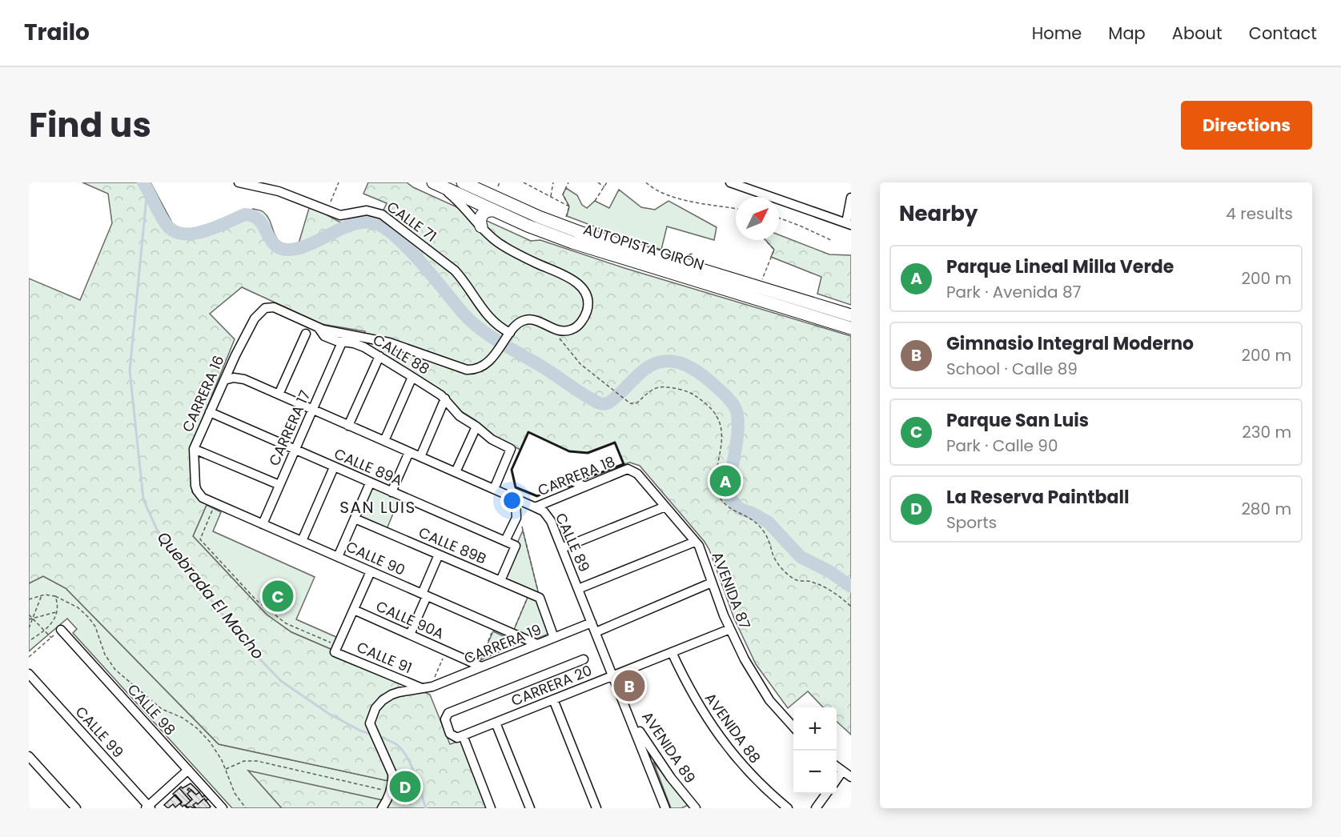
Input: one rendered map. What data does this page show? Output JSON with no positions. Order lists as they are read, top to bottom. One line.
{"streets":{"highway":["AUTOPISTA GIRÓN"],"street":["CALLE 71","CALLE 88","CARRERA 16","CARRERA 17","CALLE 89A","CARRERA 18","CALLE 89","CALLE 89B","CALLE 90","AVENIDA 87","CALLE 90A","CARRERA 19","CALLE 91","CARRERA 20","CALLE 98","AVENIDA 88","CALLE 99","AVENIDA 89"]},"crossings":[["CALLE 88","CARRERA 16"],["CALLE 88","CARRERA 17"],["CALLE 88","CALLE 89"],["CARRERA 16","CALLE 89A"],["CARRERA 16","CALLE 89"],["CARRERA 16","CALLE 90"],["CARRERA 17","CALLE 89A"],["CARRERA 17","CALLE 89"],["CARRERA 17","CALLE 90"],["CALLE 89A","CALLE 89B"],["CARRERA 18","CALLE 89"],["CARRERA 18","AVENIDA 87"],["CALLE 89","CARRERA 19"],["CALLE 89","CARRERA 20"],["CALLE 89","AVENIDA 89"],["CALLE 90","CARRERA 19"],["AVENIDA 87","CARRERA 20"],["CALLE 90A","CARRERA 19"],["CARRERA 19","CALLE 91"],["CARRERA 20","AVENIDA 88"]],"districts":["SAN LUIS"],"water":["Quebrada El Macho"],"north":"top right","page":{"header":"Trailo","nav":["Home","Map","About","Contact"],"title":"Find us","buttons":"Directions","heading":["Nearby","4 results"],"list":[{"mark":"A","name":"Parque Lineal Milla Verde","note":"Park · Avenida 87","value":"200 m"},{"mark":"B","name":"Gimnasio Integral Moderno","note":"School · Calle 89","value":"200 m"},{"mark":"C","name":"Parque San Luis","note":"Park · Calle 90","value":"230 m"},{"mark":"D","name":"La Reserva Paintball","note":"Sports","value":"280 m"}],"pins":["A","C","B","D"],"map_buttons":["+","−"]}}
